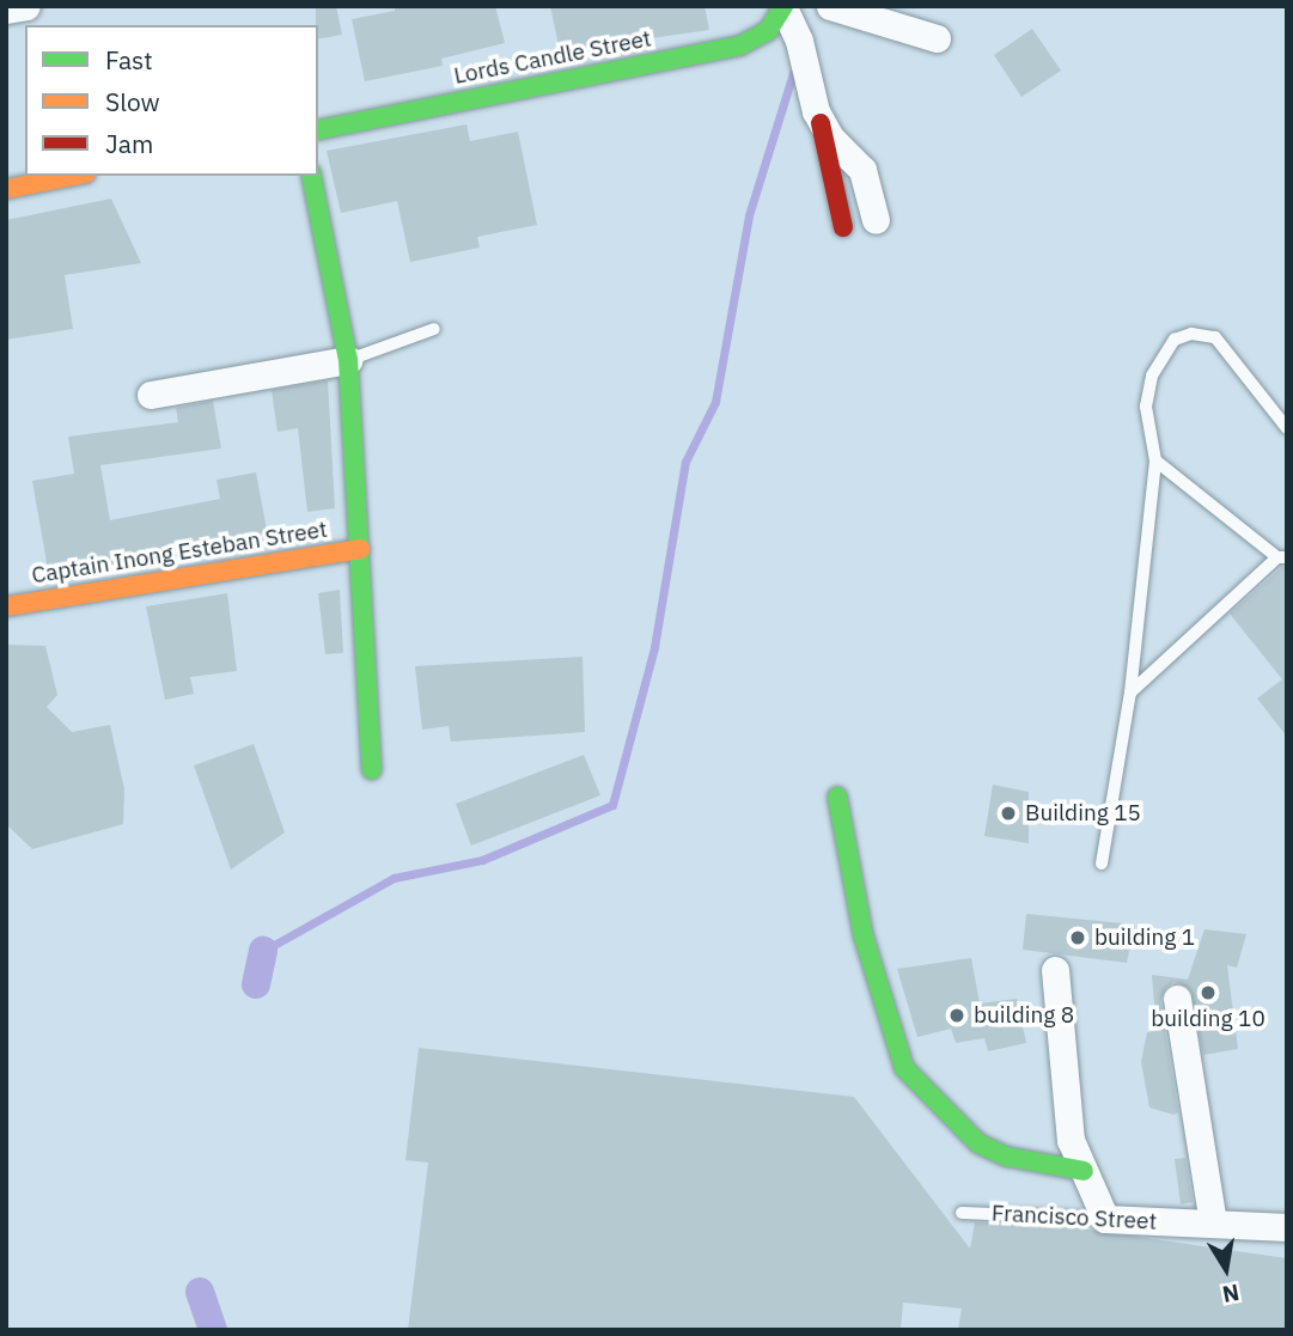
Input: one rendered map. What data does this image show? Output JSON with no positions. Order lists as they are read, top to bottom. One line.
{"streets":{"street":["Lords Candle Street","Captain Inong Esteban Street","Francisco Street"]},"places":["Building 15","building 1","building 10","building 8"],"legend":["Fast","Slow","Jam"],"north":"bottom"}
